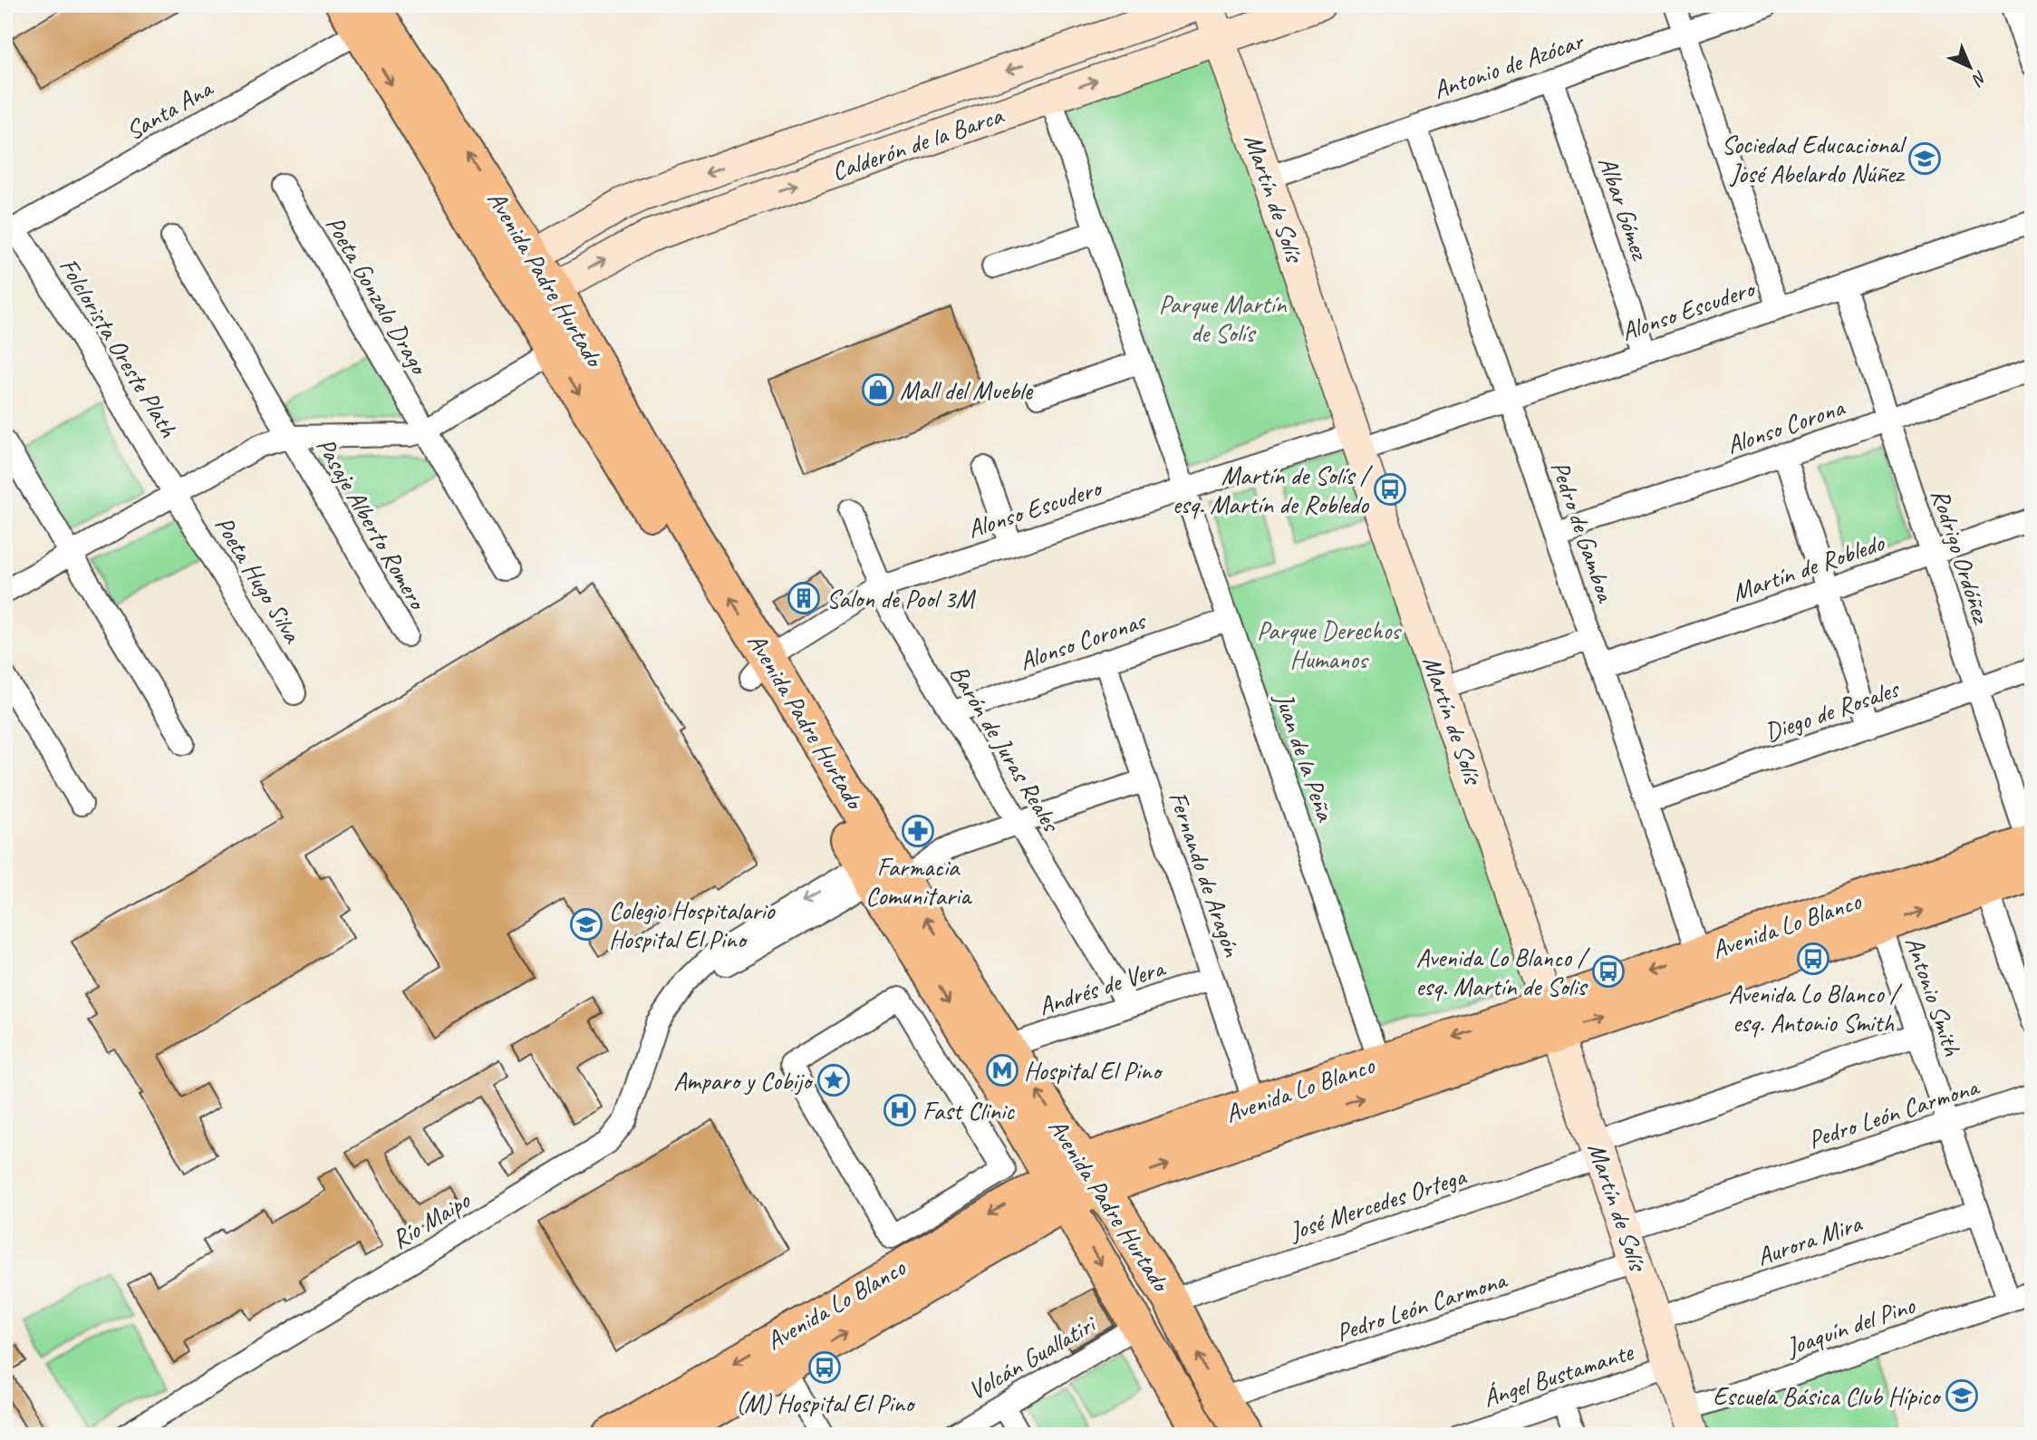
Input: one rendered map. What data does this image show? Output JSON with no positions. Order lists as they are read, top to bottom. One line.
{"streets":{"main road":["Avenida Padre Hurtado","Avenida Lo Blanco"],"street":["Antonio de Azócar","Santa Ana","Calderón de la Barca","Martín de Solís","Albar Gómez","Poeta Gonzalo Drago","Alonso Escudero","Folclorista Oreste Plath","Alonso Corona","Pasaje Alberto Romero","Pedro de Gamboa","Rodrigo Ordóñez","Martín de Robledo","Poeta Hugo Silva","Alonso Coronas","Diego de Rosales","Barón de Juras Reales","Juan de la Peña","Fernando de Aragón","Andrés de Vera","Antonio Smith","Pedro León Carmona","José Mercedes Ortega","Río Maipo","Aurora Mira","Joaquín del Pino","Volcán Guallatiri","Ángel Bustamante"]},"crossings":[["Antonio de Azócar","Martín de Solís"],["Antonio de Azócar","Albar Gómez"],["Antonio de Azócar","Pedro de Gamboa"],["Santa Ana","Avenida Padre Hurtado"],["Santa Ana","Folclorista Oreste Plath"],["Calderón de la Barca","Martín de Solís"],["Calderón de la Barca","Avenida Padre Hurtado"],["Calderón de la Barca","Juan de la Peña"],["Martín de Solís","Alonso Escudero"],["Martín de Solís","Avenida Lo Blanco"],["Martín de Solís","Pedro León Carmona"],["Martín de Solís","José Mercedes Ortega"],["Martín de Solís","Aurora Mira"],["Martín de Solís","Joaquín del Pino"],["Martín de Solís","Ángel Bustamante"],["Albar Gómez","Alonso Escudero"],["Avenida Padre Hurtado","Alonso Escudero"],["Avenida Padre Hurtado","Avenida Lo Blanco"],["Avenida Padre Hurtado","Andrés de Vera"],["Avenida Padre Hurtado","Pedro León Carmona"],["Avenida Padre Hurtado","José Mercedes Ortega"],["Avenida Padre Hurtado","Río Maipo"],["Avenida Padre Hurtado","Volcán Guallatiri"],["Alonso Escudero","Pedro de Gamboa"],["Alonso Escudero","Rodrigo Ordóñez"],["Alonso Escudero","Barón de Juras Reales"],["Alonso Escudero","Juan de la Peña"],["Folclorista Oreste Plath","Poeta Hugo Silva"],["Alonso Corona","Pedro de Gamboa"],["Alonso Corona","Rodrigo Ordóñez"],["Pedro de Gamboa","Martín de Robledo"],["Pedro de Gamboa","Diego de Rosales"],["Pedro de Gamboa","Avenida Lo Blanco"],["Rodrigo Ordóñez","Martín de Robledo"],["Rodrigo Ordóñez","Diego de Rosales"],["Rodrigo Ordóñez","Avenida Lo Blanco"],["Alonso Coronas","Barón de Juras Reales"],["Alonso Coronas","Juan de la Peña"],["Alonso Coronas","Fernando de Aragón"],["Barón de Juras Reales","Andrés de Vera"],["Barón de Juras Reales","Río Maipo"],["Juan de la Peña","Avenida Lo Blanco"],["Fernando de Aragón","Avenida Lo Blanco"],["Fernando de Aragón","Andrés de Vera"],["Fernando de Aragón","Río Maipo"],["Avenida Lo Blanco","Antonio Smith"],["Antonio Smith","Pedro León Carmona"],["Antonio Smith","José Mercedes Ortega"],["Antonio Smith","Aurora Mira"],["Antonio Smith","Joaquín del Pino"]],"parks":["Parque Martín de Solís","Parque Derechos Humanos"],"places":{"school or university":["Sociedad Educacional José Abelardo Núñez","Colegio Hospitalario Hospital El Pino","Escuela Básica Club Hípico"],"shop":["Mall del Mueble"],"bus stop":["Martín de Solís / esq. Martín de Robledo","Avenida Lo Blanco / esq. Antonio Smith","Avenida Lo Blanco / esq. Martín de Solis","(M) Hospital El Pino"],"building":["Salon de Pool 3M"],"pharmacy":["Farmacia Comunitaria"],"metro station":["Hospital El Pino"],"place":["Amparo y Cobijo"],"hospital":["Fast Clinic"]},"north":"bottom right"}
